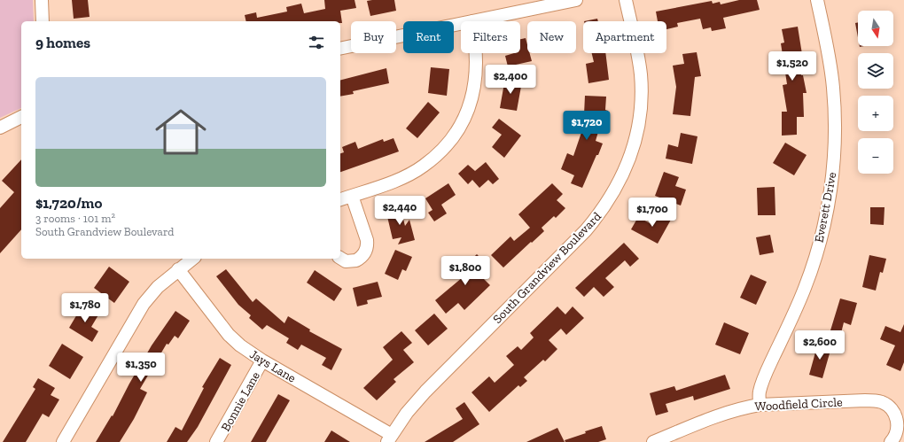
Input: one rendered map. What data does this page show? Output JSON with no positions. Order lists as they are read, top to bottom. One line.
{"streets":{"street":["Everett Drive","South Grandview Boulevard","Jays Lane","Bonnie Lane","Woodfield Circle"]},"crossings":[["Everett Drive","Woodfield Circle"],["South Grandview Boulevard","Jays Lane"],["Jays Lane","Bonnie Lane"]],"north":"bottom","page":{"map_buttons":["+","−"],"chip":["Buy","Rent","Filters","New","Apartment"],"heading":"9 homes","price":["$1,520","$2,400","$1,720","$2,440","$1,700","$1,800","$1,780","$2,600","$1,350"],"list":[{"name":"$1,720/mo","note":"3 rooms · 101 m² · South Grandview Boulevard"}]}}
